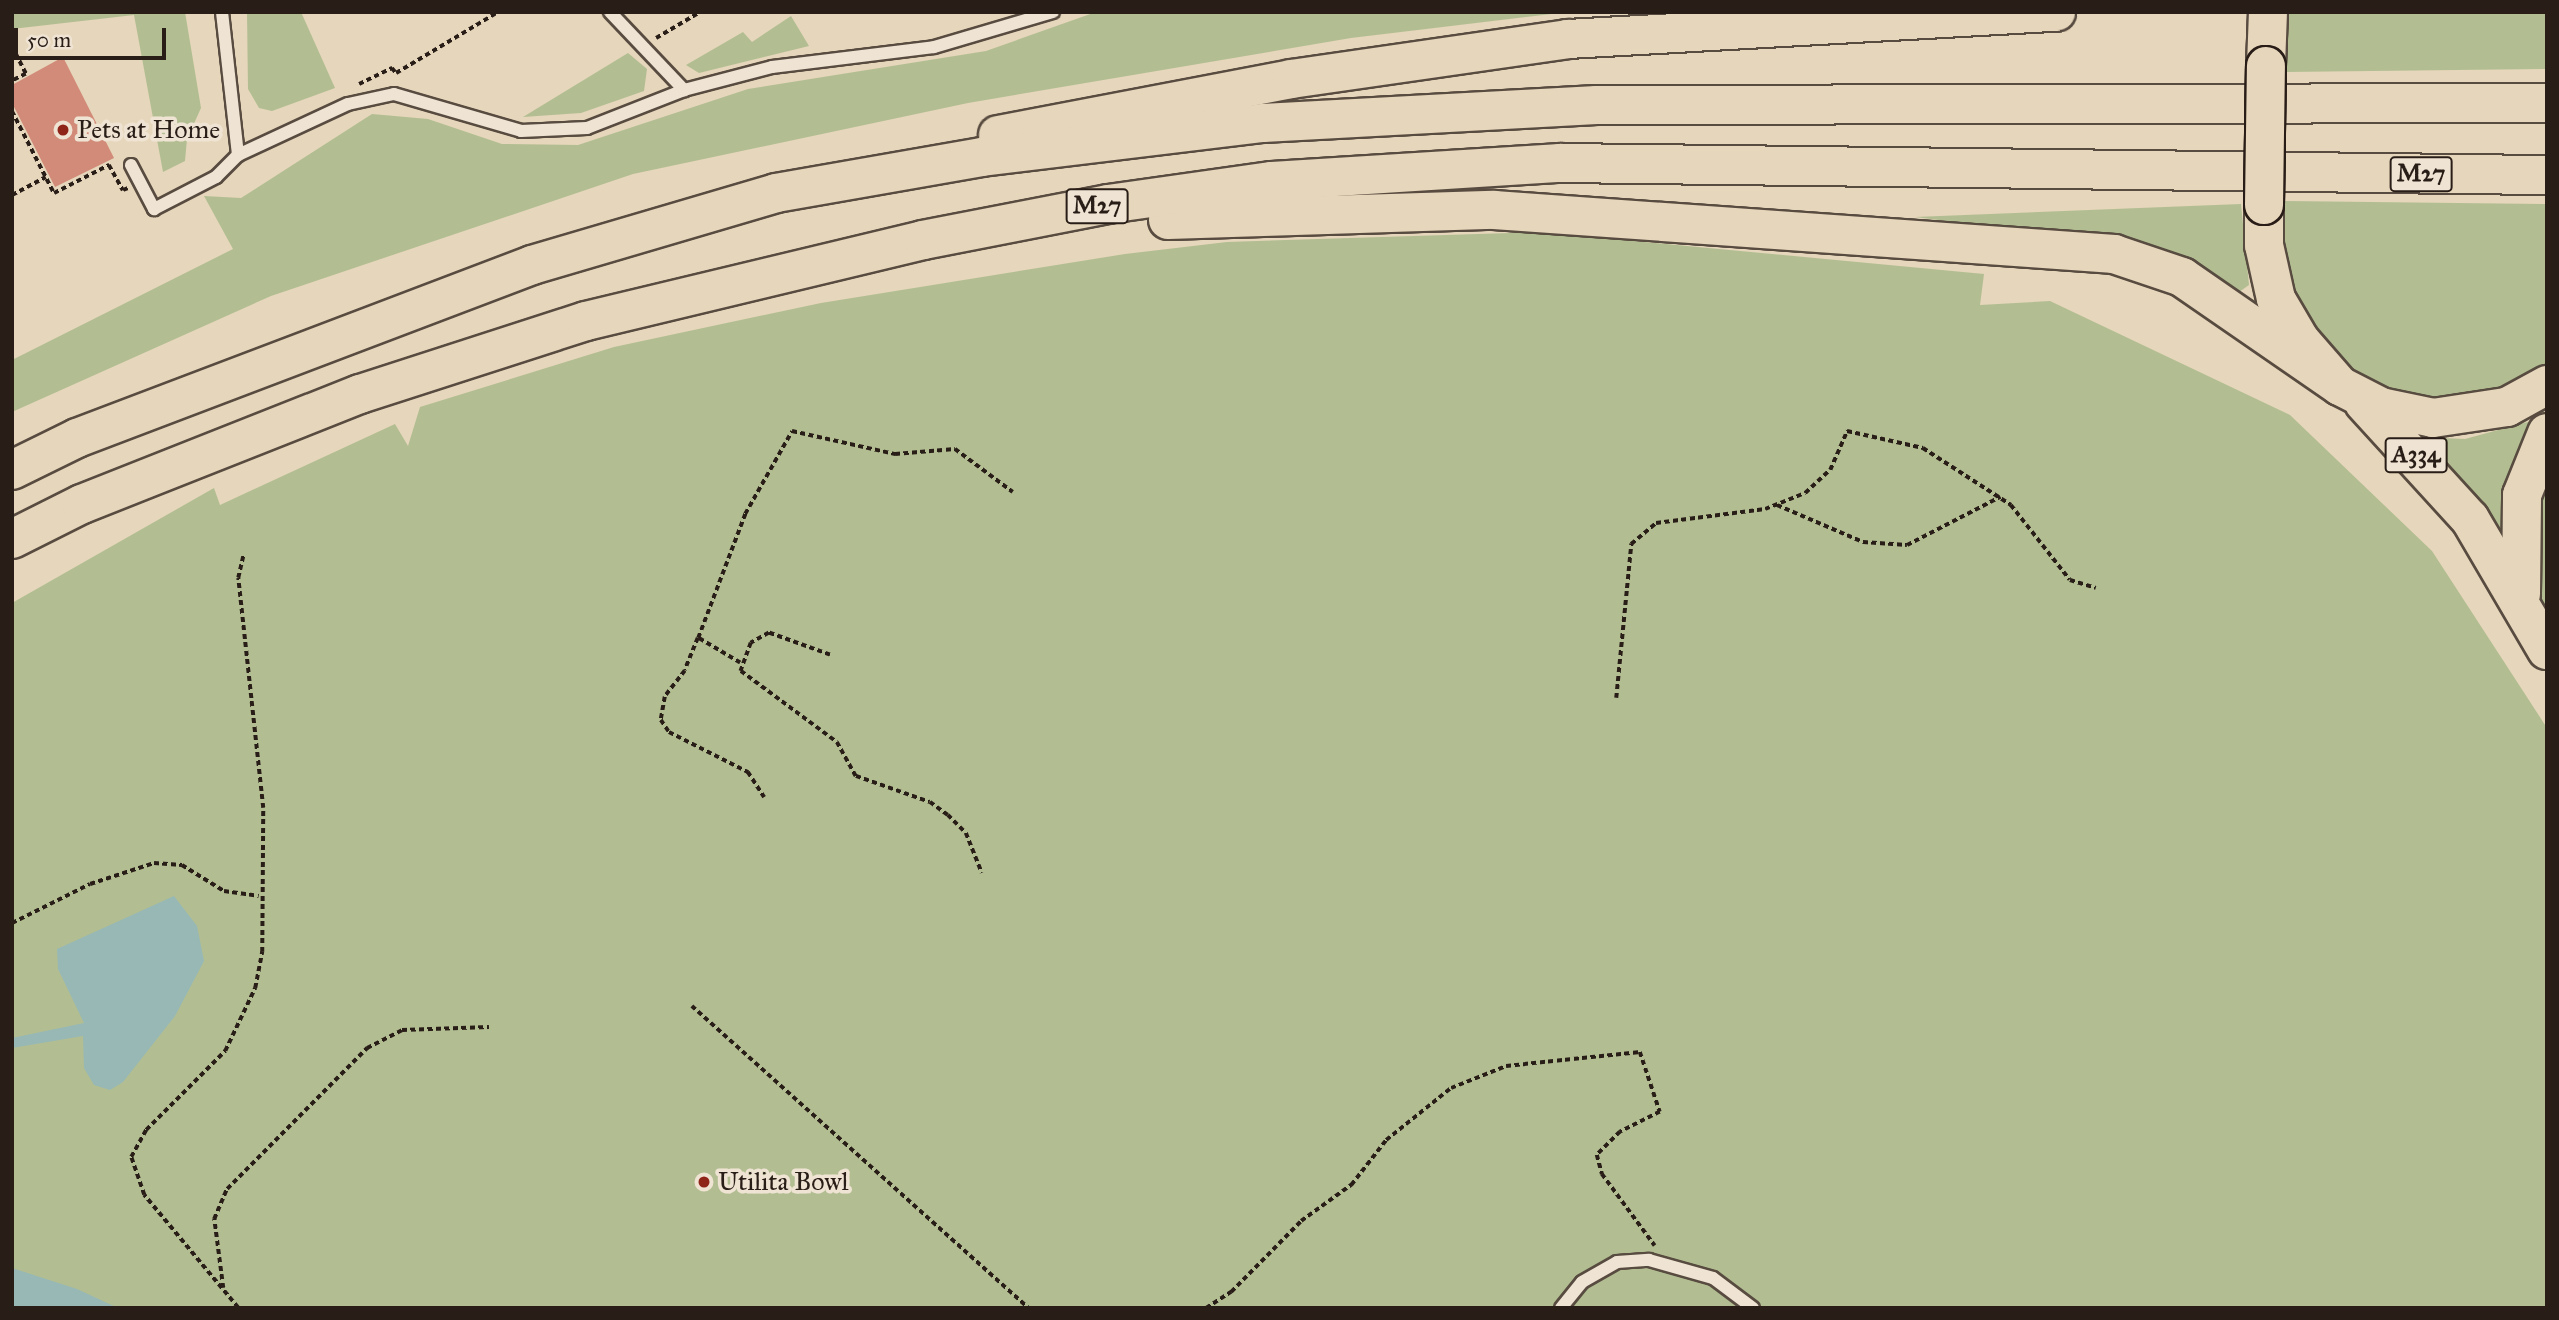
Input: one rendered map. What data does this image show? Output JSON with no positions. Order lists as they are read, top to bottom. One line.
{"streets":{"main road":["M27","A334"]},"crossings":[["M27","A334"]],"places":["Pets at Home","Utilita Bowl"],"scale_bar":"50 m"}
